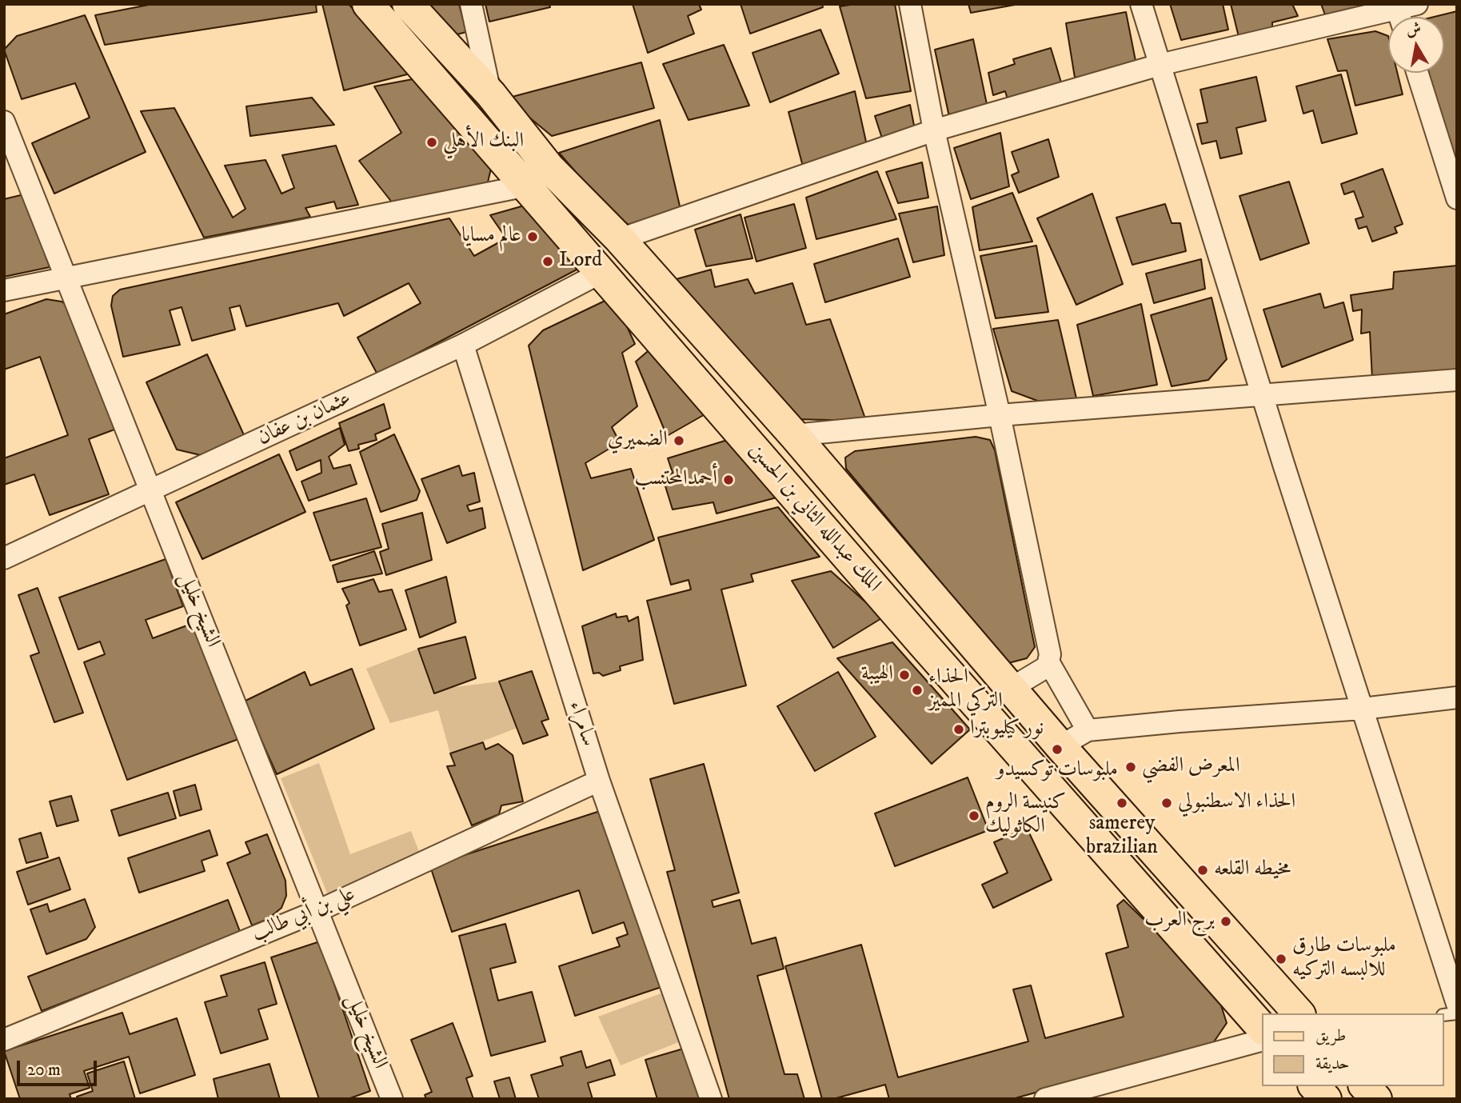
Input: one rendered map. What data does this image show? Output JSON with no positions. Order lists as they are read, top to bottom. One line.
{"streets":{"main road":["الملك عبدالله الثاني بن الحسين"],"street":["عثمان بن عفان","الشيخ خليل","سامراء","علي بن أبي طالب"]},"crossings":[["عثمان بن عفان","الملك عبدالله الثاني بن الحسين"],["عثمان بن عفان","الشيخ خليل"],["عثمان بن عفان","سامراء"],["الشيخ خليل","علي بن أبي طالب"],["سامراء","علي بن أبي طالب"]],"places":["البنك الأهلي","عالم مسايا","Lord","الضميري","أحمدالمحتسب","الهيبة","الحذاء التركي المميز","نور كيليوبترا","ملبوسات توكسيدو","المعرض الفضي","samerey brazilian","الحذاء الاسطنبولي","كنيسة الروم الكاثوليك","مخيطه القلعه","برج العرب","ملبوسات طارق للالبسه التركيه"],"legend":["طريق","حديقة"],"scale_bar":"20 m","north":"top"}
